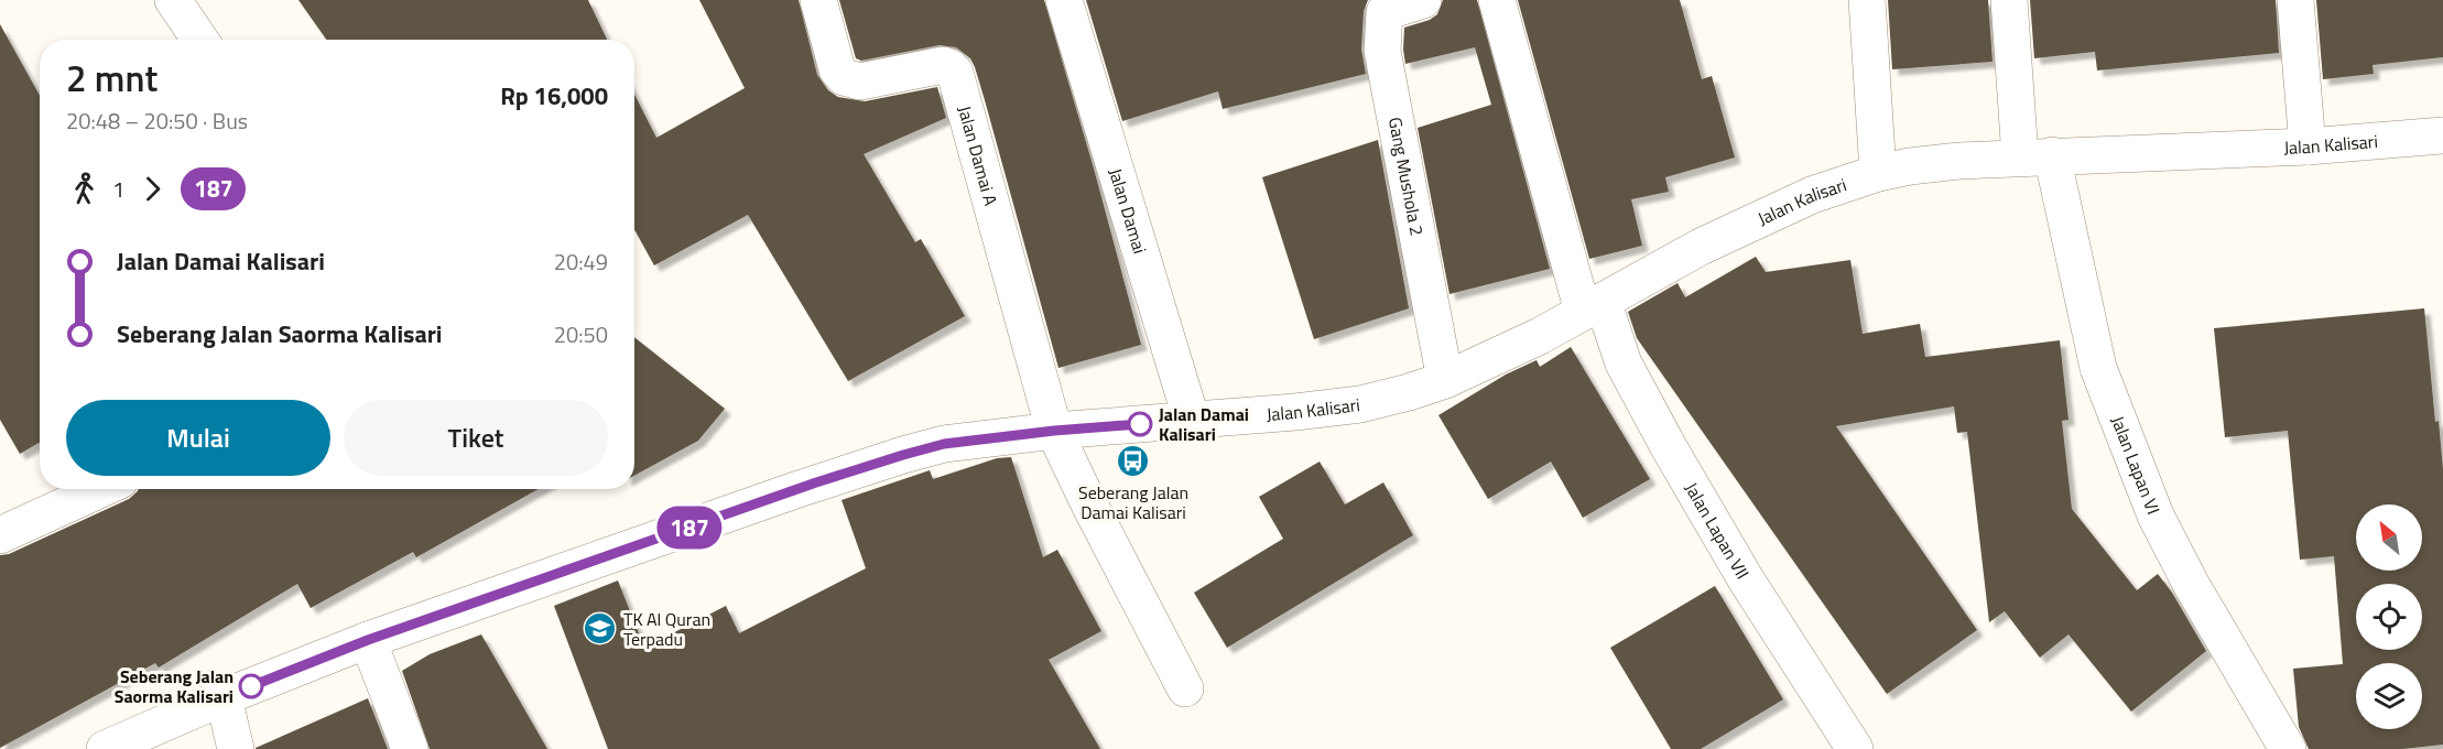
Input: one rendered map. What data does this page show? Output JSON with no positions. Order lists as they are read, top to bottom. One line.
{"streets":{"street":["Jalan Kalisari","Jalan Damai A","Gang Mushola 2","Jalan Damai","Jalan Lapan VI","Jalan Lapan VII"]},"crossings":[["Jalan Kalisari","Jalan Damai A"],["Jalan Kalisari","Gang Mushola 2"],["Jalan Kalisari","Jalan Damai"],["Jalan Kalisari","Jalan Lapan VI"],["Jalan Kalisari","Jalan Lapan VII"]],"places":{"other":["Jalan Damai Kalisari","Seberang Jalan Saorma Kalisari"],"bus stop":["Seberang Jalan Damai Kalisari"],"school or university":["TK Al Quran Terpadu"]},"lines":["bus line 187"],"north":"top left","page":{"on_map":"187","heading":["2 mnt","20:48 – 20:50 · Bus","Rp 16,000"],"legs":["1","187"],"list":[{"name":"Jalan Damai Kalisari","value":"20:49"},{"name":"Seberang Jalan Saorma Kalisari","value":"20:50"}],"buttons":["Mulai","Tiket"]}}
